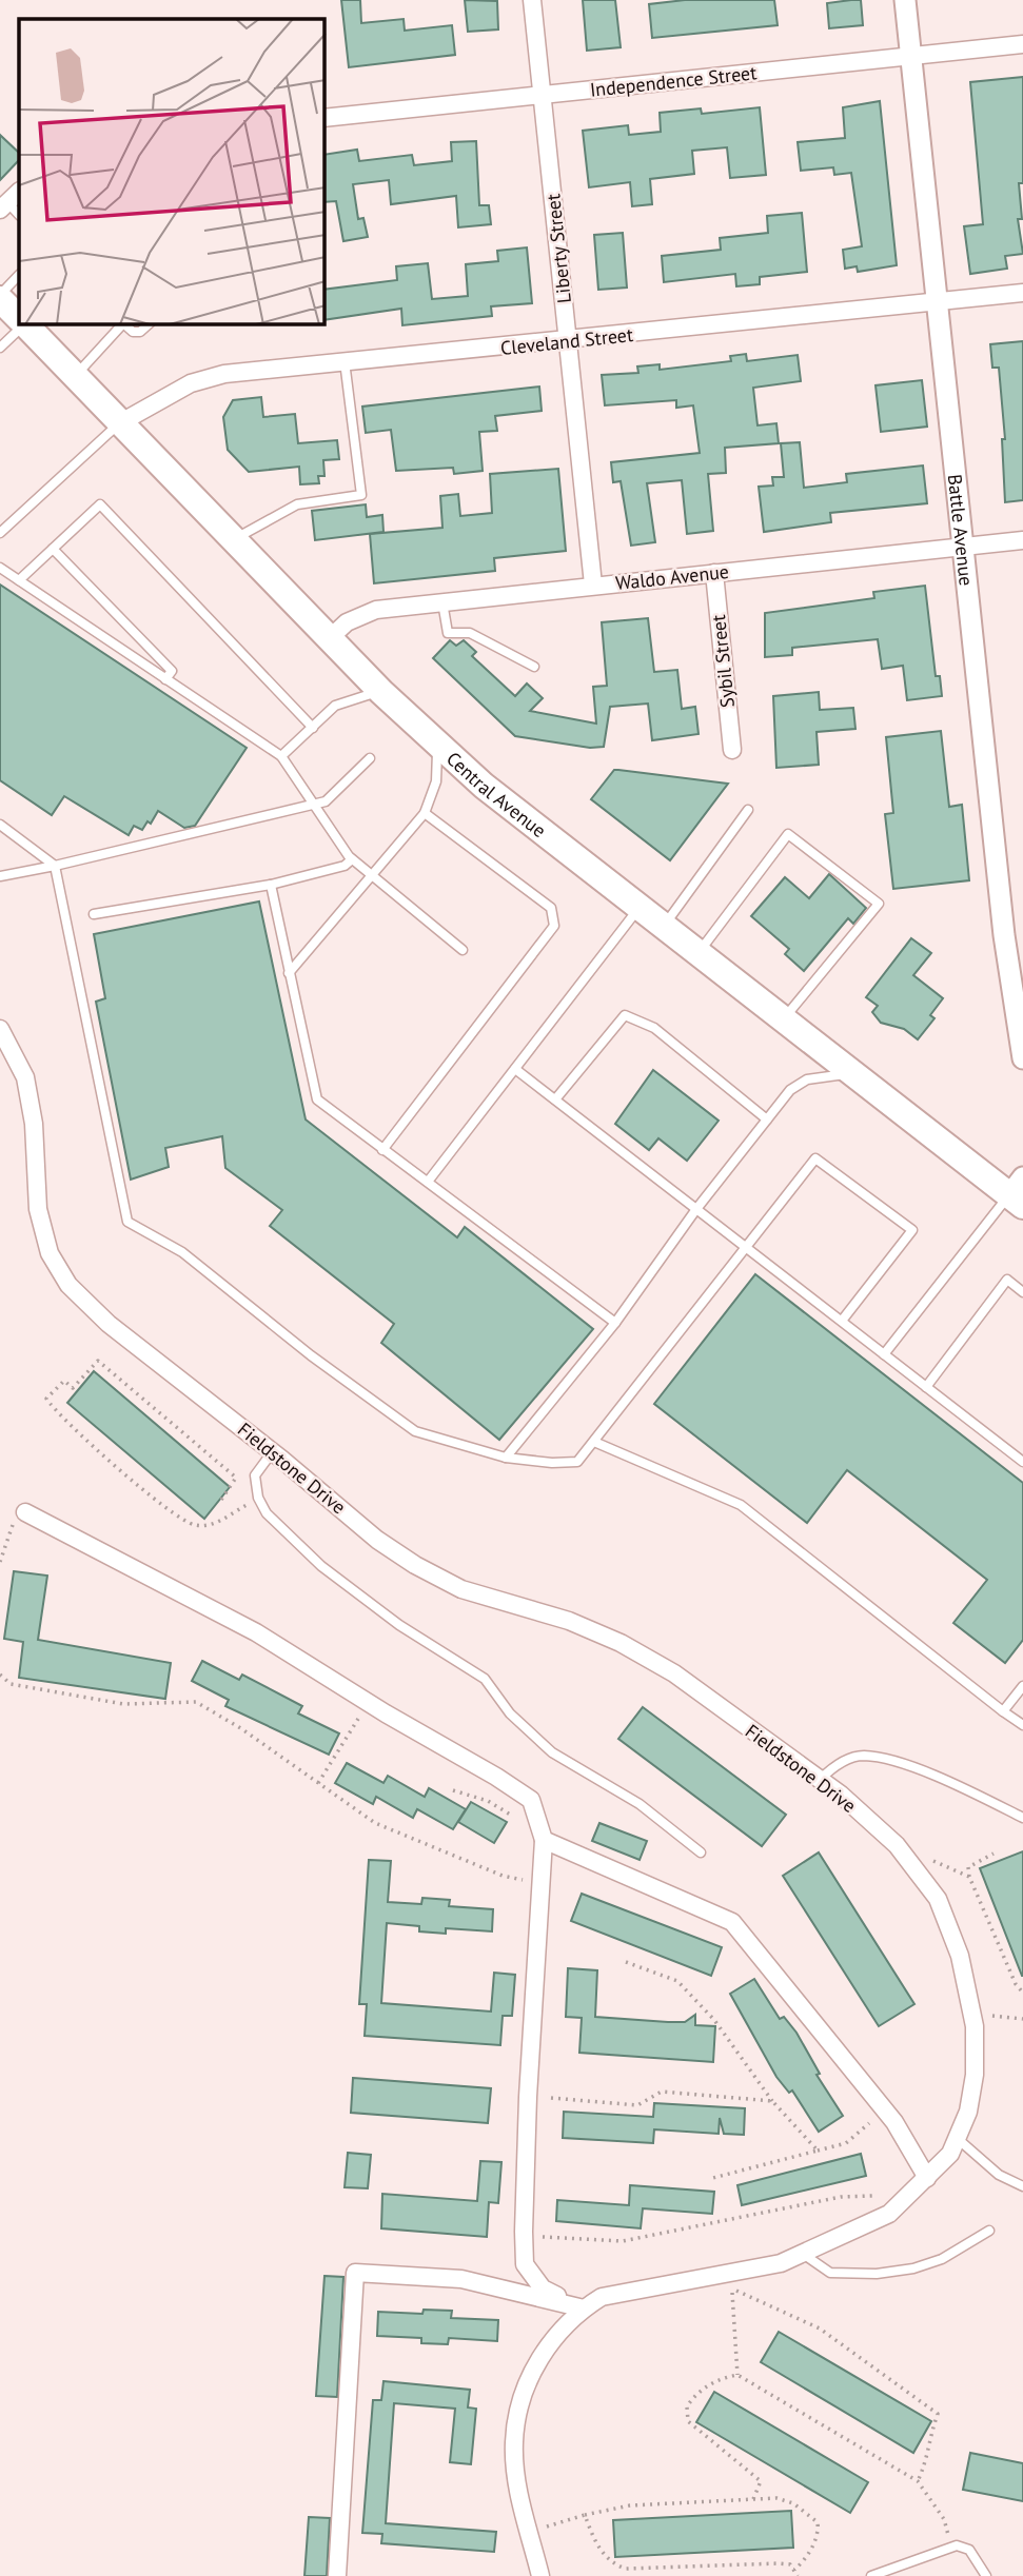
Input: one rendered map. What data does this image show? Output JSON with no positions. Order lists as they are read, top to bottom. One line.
{"streets":{"main road":["Central Avenue"],"street":["Independence Street","Liberty Street","Cleveland Street","Battle Avenue","Waldo Avenue","Sybil Street","Fieldstone Drive"]},"crossings":[["Independence Street","Liberty Street"],["Independence Street","Battle Avenue"],["Liberty Street","Cleveland Street"],["Liberty Street","Waldo Avenue"],["Cleveland Street","Battle Avenue"],["Cleveland Street","Central Avenue"],["Battle Avenue","Waldo Avenue"],["Waldo Avenue","Sybil Street"],["Waldo Avenue","Central Avenue"]]}
